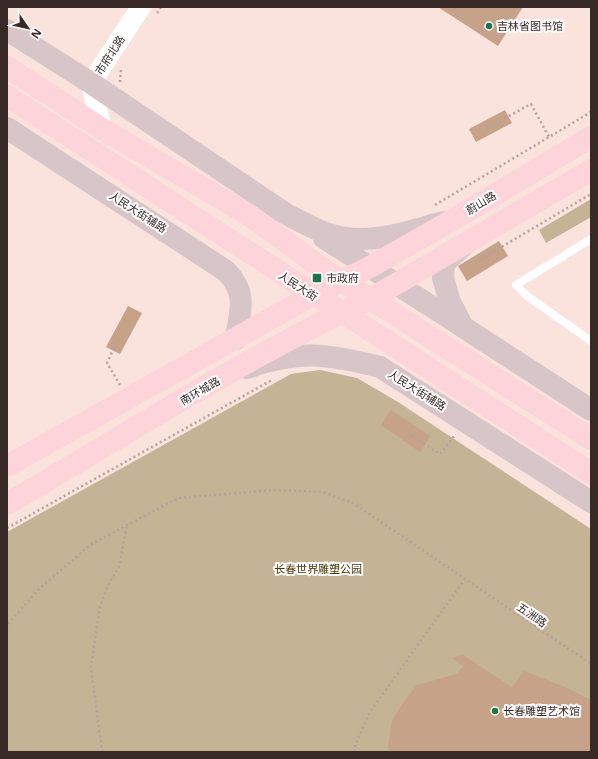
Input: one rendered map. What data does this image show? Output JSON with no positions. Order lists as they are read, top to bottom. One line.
{"streets":{"main road":["蔚山路","人民大街辅路","人民大街","南环城路"],"street":["市府北路"],"path":["五洲路"]},"crossings":[["人民大街辅路","南环城路"],["人民大街","南环城路"]],"parks":["长春世界雕塑公园"],"places":{"other":["吉林省图书馆","长春雕塑艺术馆"],"transit":["市政府"]},"north":"bottom right"}
